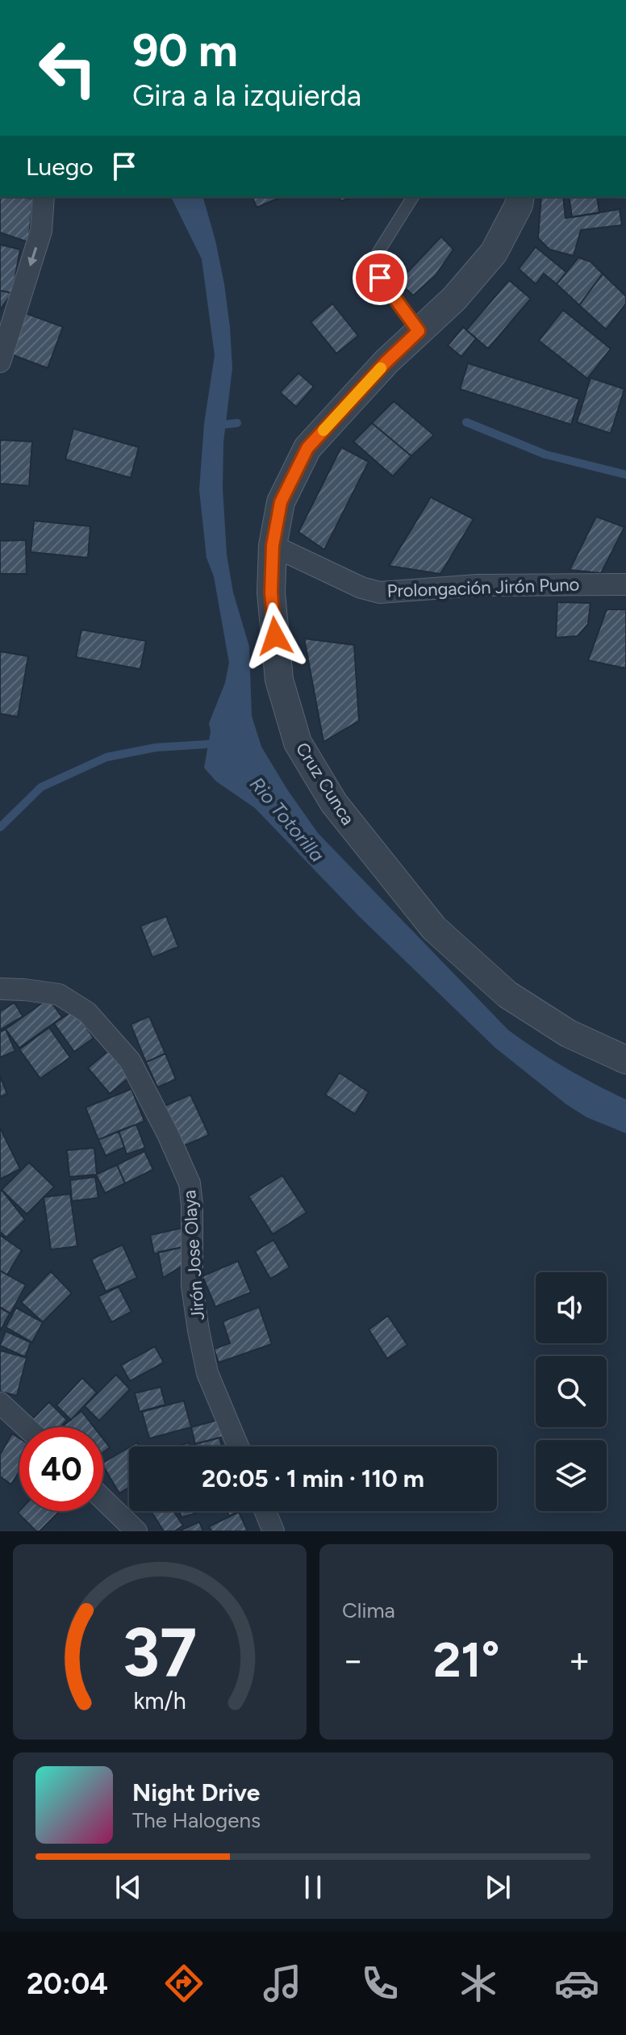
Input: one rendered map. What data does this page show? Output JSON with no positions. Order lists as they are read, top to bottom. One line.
{"streets":{"street":["Prolongación Jirón Puno","Cruz Cunca","Jirón Jose Olaya"]},"crossings":[["Prolongación Jirón Puno","Cruz Cunca"]],"water":["Rio Totorilla"],"page":{"turn":["90 m","Gira a la izquierda"],"then":"Luego","limit":"40","trip":"20:05 · 1 min · 110 m","tile":"Clima","heat":["−","21°","+"],"song":["Night Drive","The Halogens"],"tabs":"20:04","gauge":["37","km/h"]}}
